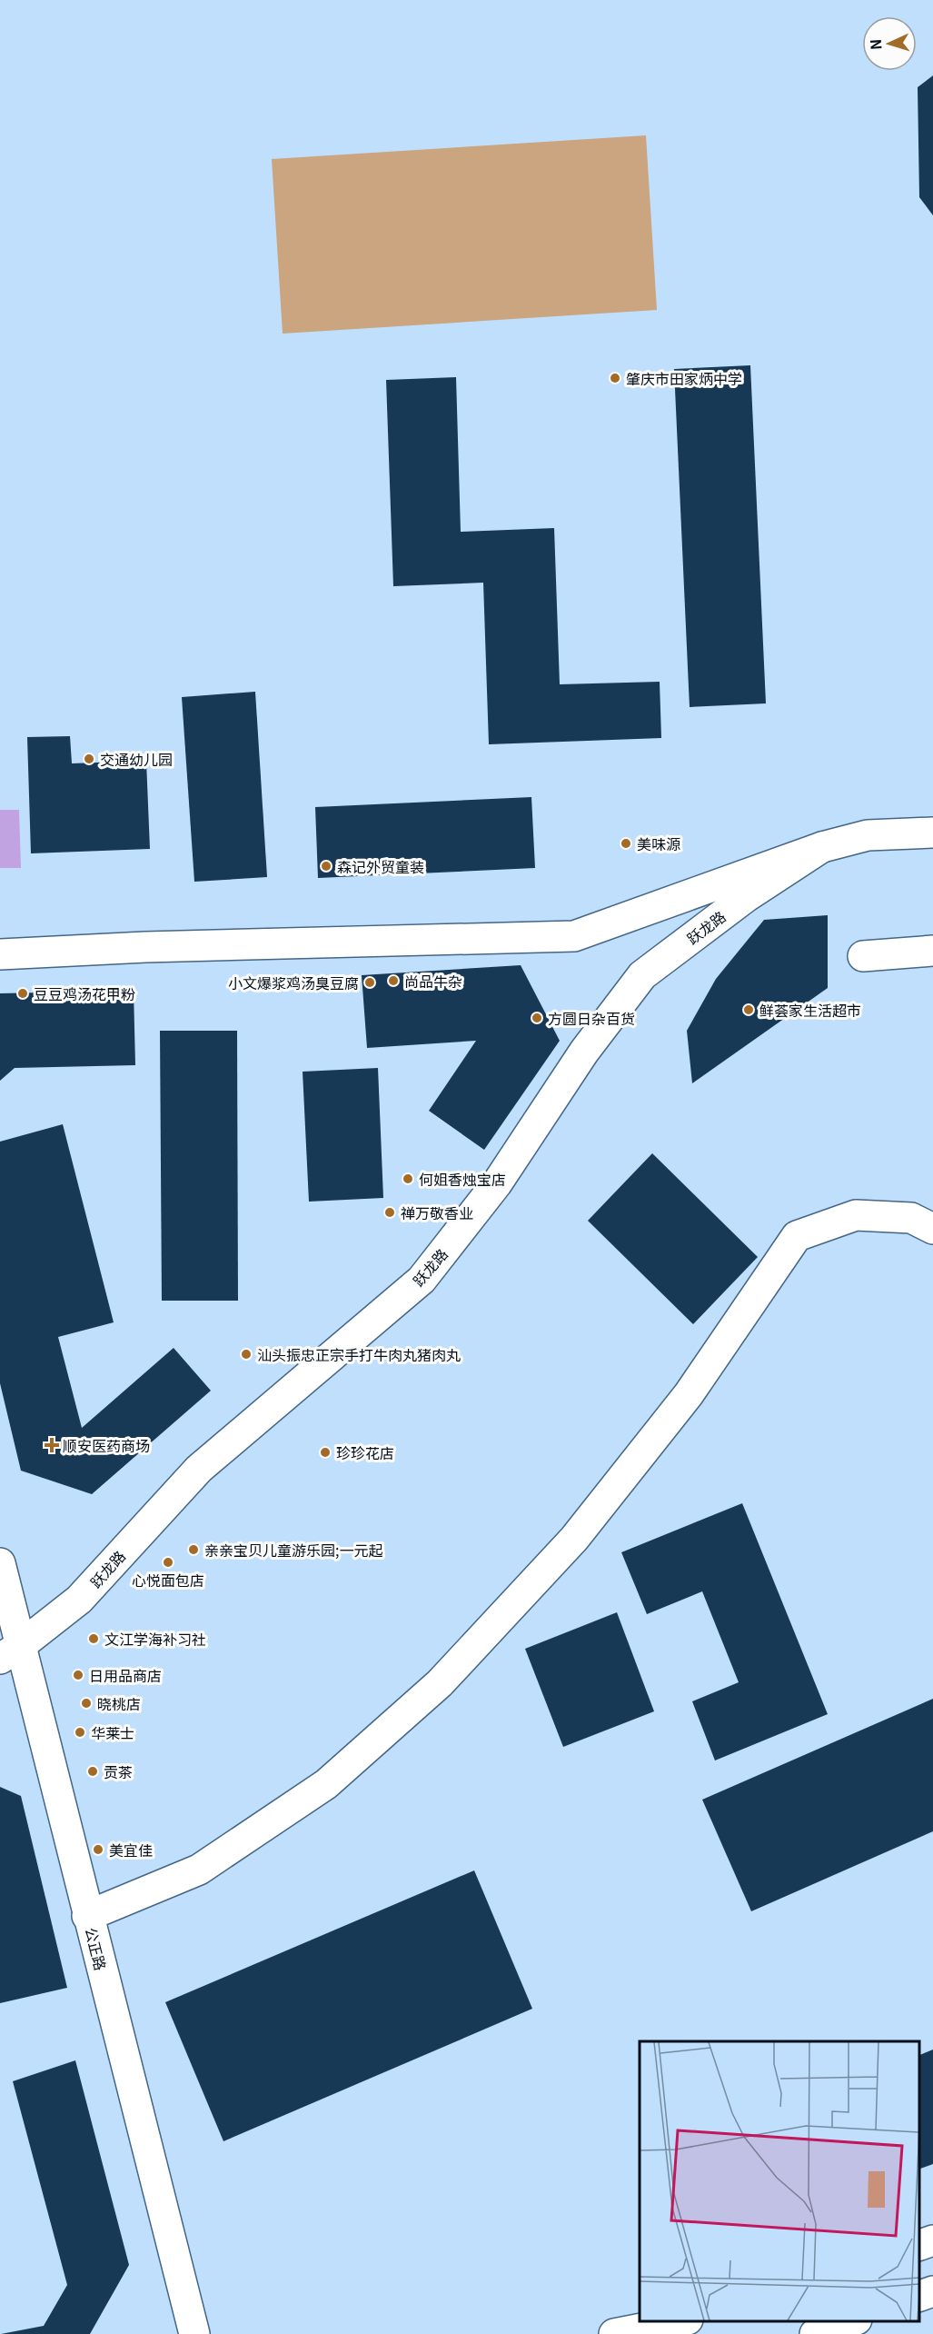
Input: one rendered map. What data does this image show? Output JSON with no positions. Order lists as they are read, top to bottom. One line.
{"streets":{"street":["跃龙路","公正路"]},"crossings":[["跃龙路","公正路"]],"places":{"other":["肇庆市田家炳中学","交通幼儿园","美味源","森记外贸童装","尚品牛杂","小文爆浆鸡汤臭豆腐","豆豆鸡汤花甲粉","鲜荟家生活超市","方圆日杂百货","何姐香烛宝店","禅万敬香业","汕头振忠正宗手打牛肉丸猪肉丸","珍珍花店","亲亲宝贝儿童游乐园;一元起","心悦面包店","文江学海补习社","日用品商店","晓桃店","华莱士","贡茶","美宜佳"],"health":["顺安医药商场"]},"north":"left"}
